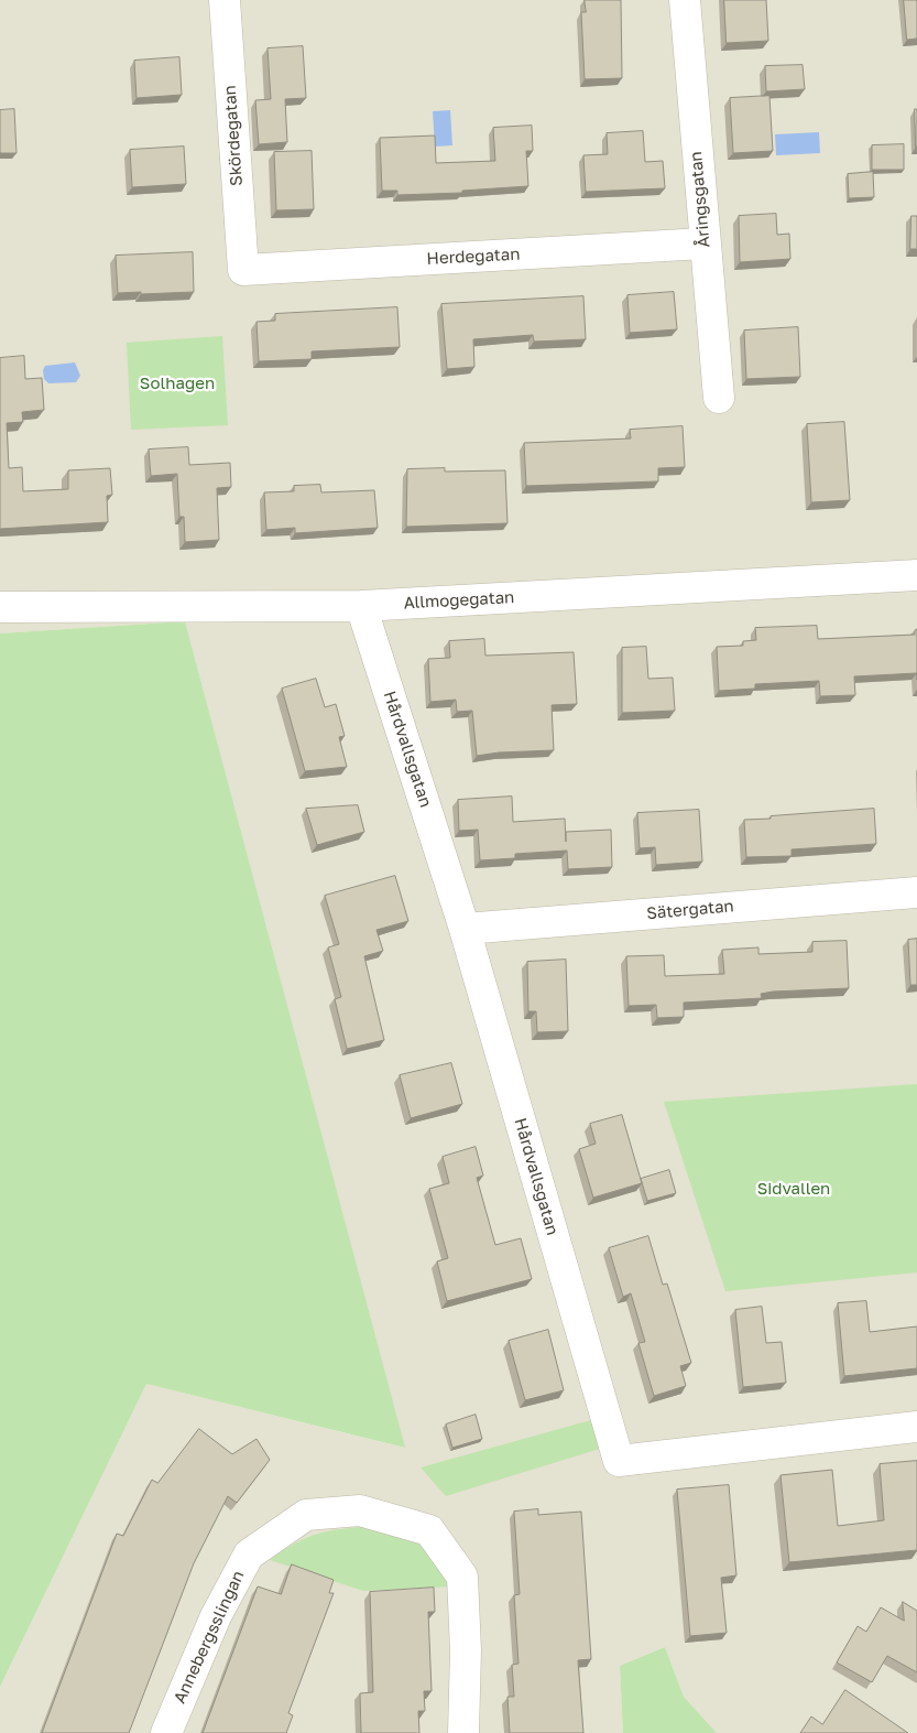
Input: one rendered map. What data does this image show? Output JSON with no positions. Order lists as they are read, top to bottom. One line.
{"streets":{"street":["Skördegatan","Åringsgatan","Herdegatan","Allmogegatan","Hårdvallsgatan","Sätergatan","Annebergsslingan"]},"crossings":[["Skördegatan","Herdegatan"],["Åringsgatan","Herdegatan"],["Allmogegatan","Hårdvallsgatan"],["Hårdvallsgatan","Sätergatan"]],"parks":["Solhagen","Sidvallen"]}
